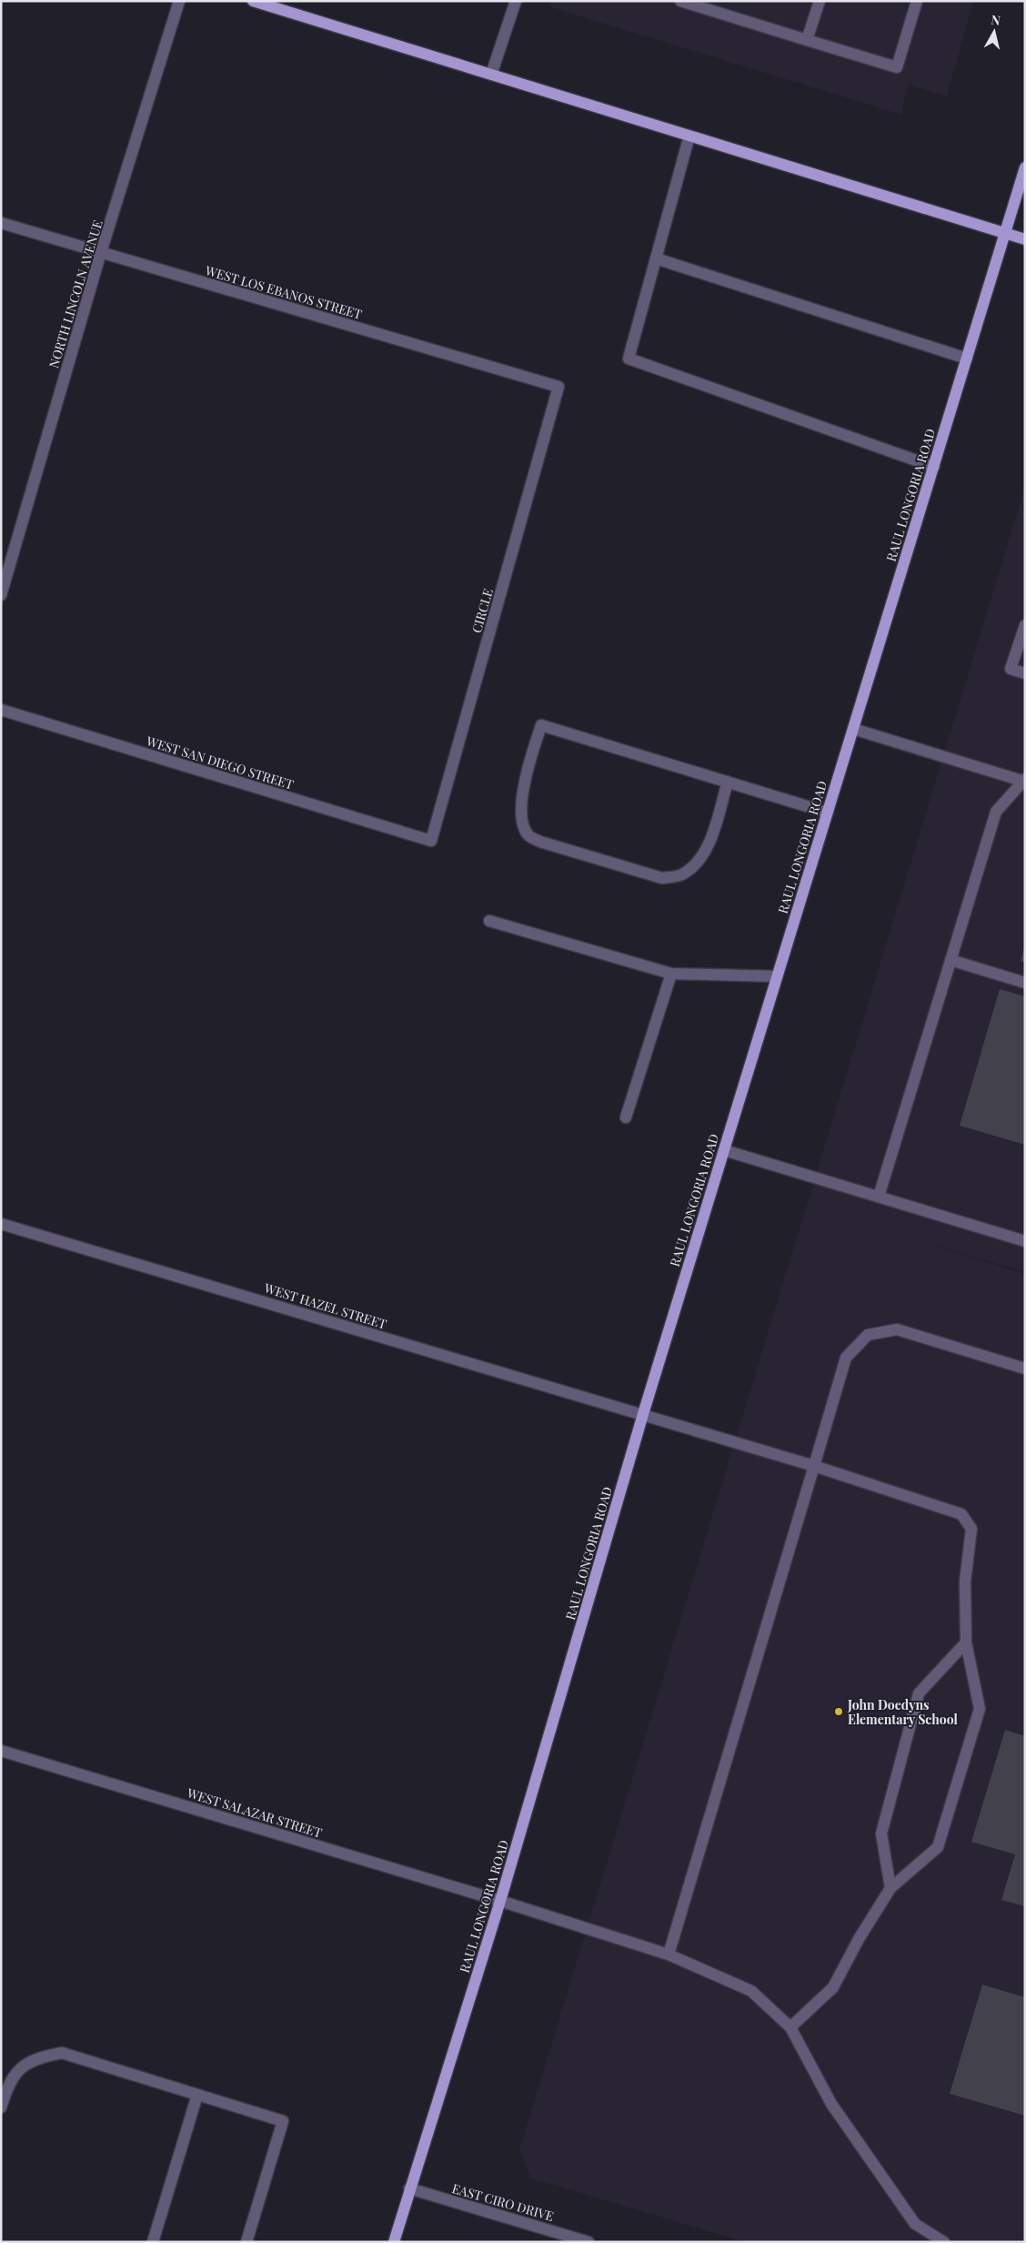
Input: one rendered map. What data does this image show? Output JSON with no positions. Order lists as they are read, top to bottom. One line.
{"streets":{"main road":["RAUL LONGORIA ROAD"],"street":["WEST LOS EBANOS STREET","NORTH LINCOLN AVENUE","CIRCLE","WEST SAN DIEGO STREET","WEST HAZEL STREET","WEST SALAZAR STREET","EAST CIRO DRIVE"]},"crossings":[["WEST LOS EBANOS STREET","NORTH LINCOLN AVENUE"],["WEST LOS EBANOS STREET","CIRCLE"],["RAUL LONGORIA ROAD","WEST HAZEL STREET"],["RAUL LONGORIA ROAD","WEST SALAZAR STREET"],["RAUL LONGORIA ROAD","EAST CIRO DRIVE"],["CIRCLE","WEST SAN DIEGO STREET"],["WEST HAZEL STREET","WEST SALAZAR STREET"]],"places":["John Doedyns Elementary School"],"north":"top"}
